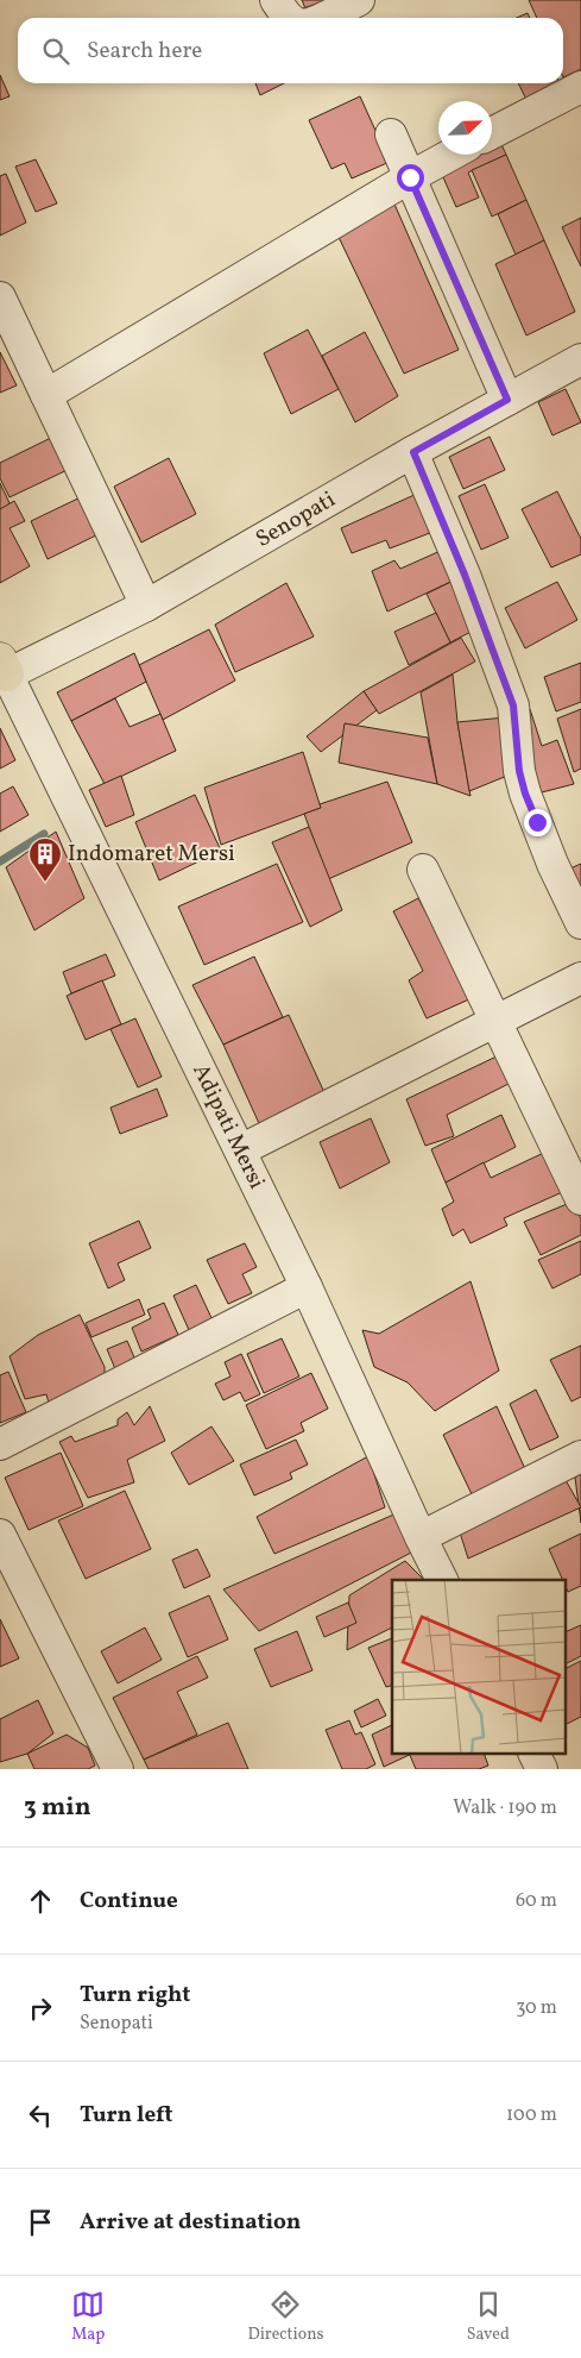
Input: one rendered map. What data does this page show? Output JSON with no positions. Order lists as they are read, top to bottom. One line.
{"streets":{"street":["Senopati","Adipati Mersi"]},"crossings":[["Senopati","Adipati Mersi"]],"places":{"building":["Indomaret Mersi"]},"north":"top right","page":{"search":"Search here","heading":["3 min","Walk · 190 m"],"list":[["Continue","60 m"],["Turn right","Senopati","30 m"],["Turn left","100 m"],"Arrive at destination"],"nav":["Map","Directions","Saved"]}}
